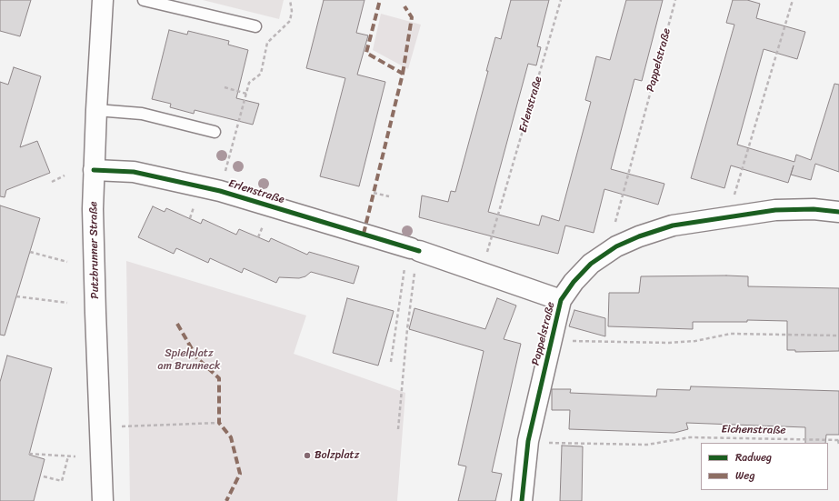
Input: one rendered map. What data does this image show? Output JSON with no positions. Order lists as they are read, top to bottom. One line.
{"streets":{"street":["Pappelstraße","Erlenstraße","Putzbrunner Straße"],"path":["Eichenstraße"]},"crossings":[["Pappelstraße","Erlenstraße"],["Pappelstraße","Eichenstraße"],["Erlenstraße","Putzbrunner Straße"]],"parks":["Spielplatz am Brunneck"],"places":["Bolzplatz"],"legend":["Radweg","Weg"]}
